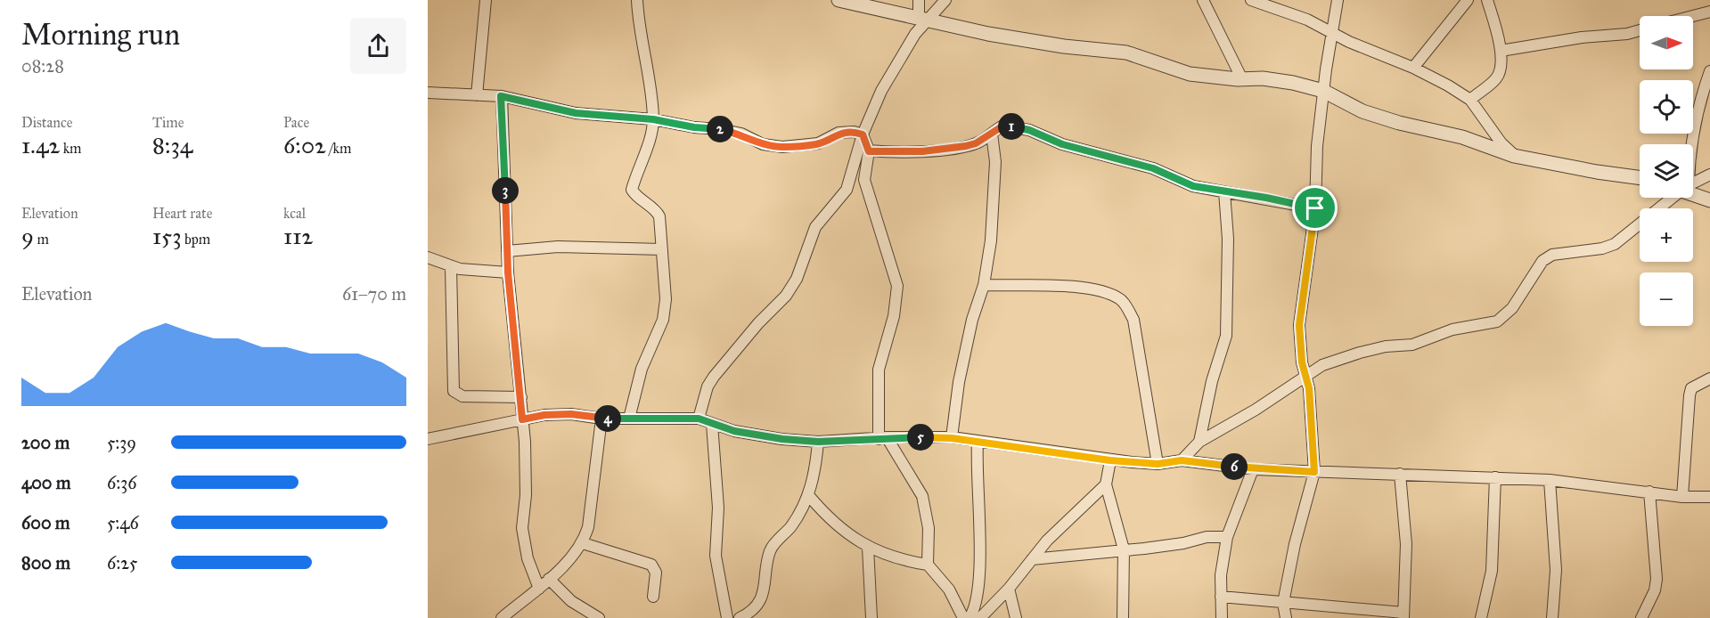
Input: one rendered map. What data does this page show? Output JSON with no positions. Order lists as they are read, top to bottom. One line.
{"north":"right","page":{"heading":["Morning run","08:28"],"map_buttons":["+","−"],"stats":[["Distance","1.42 km"],["Time","8:34"],["Pace","6:02 /km"],["Elevation","9 m"],["Heart rate","153 bpm"],["kcal","112"]],"pins":["1","2","3","4","5","6"],"chart":["Elevation","61–70 m"],"list":[{"name":"200 m","note":"5:39"},{"name":"400 m","note":"6:36"},{"name":"600 m","note":"5:46"},{"name":"800 m","note":"6:25"}]}}
